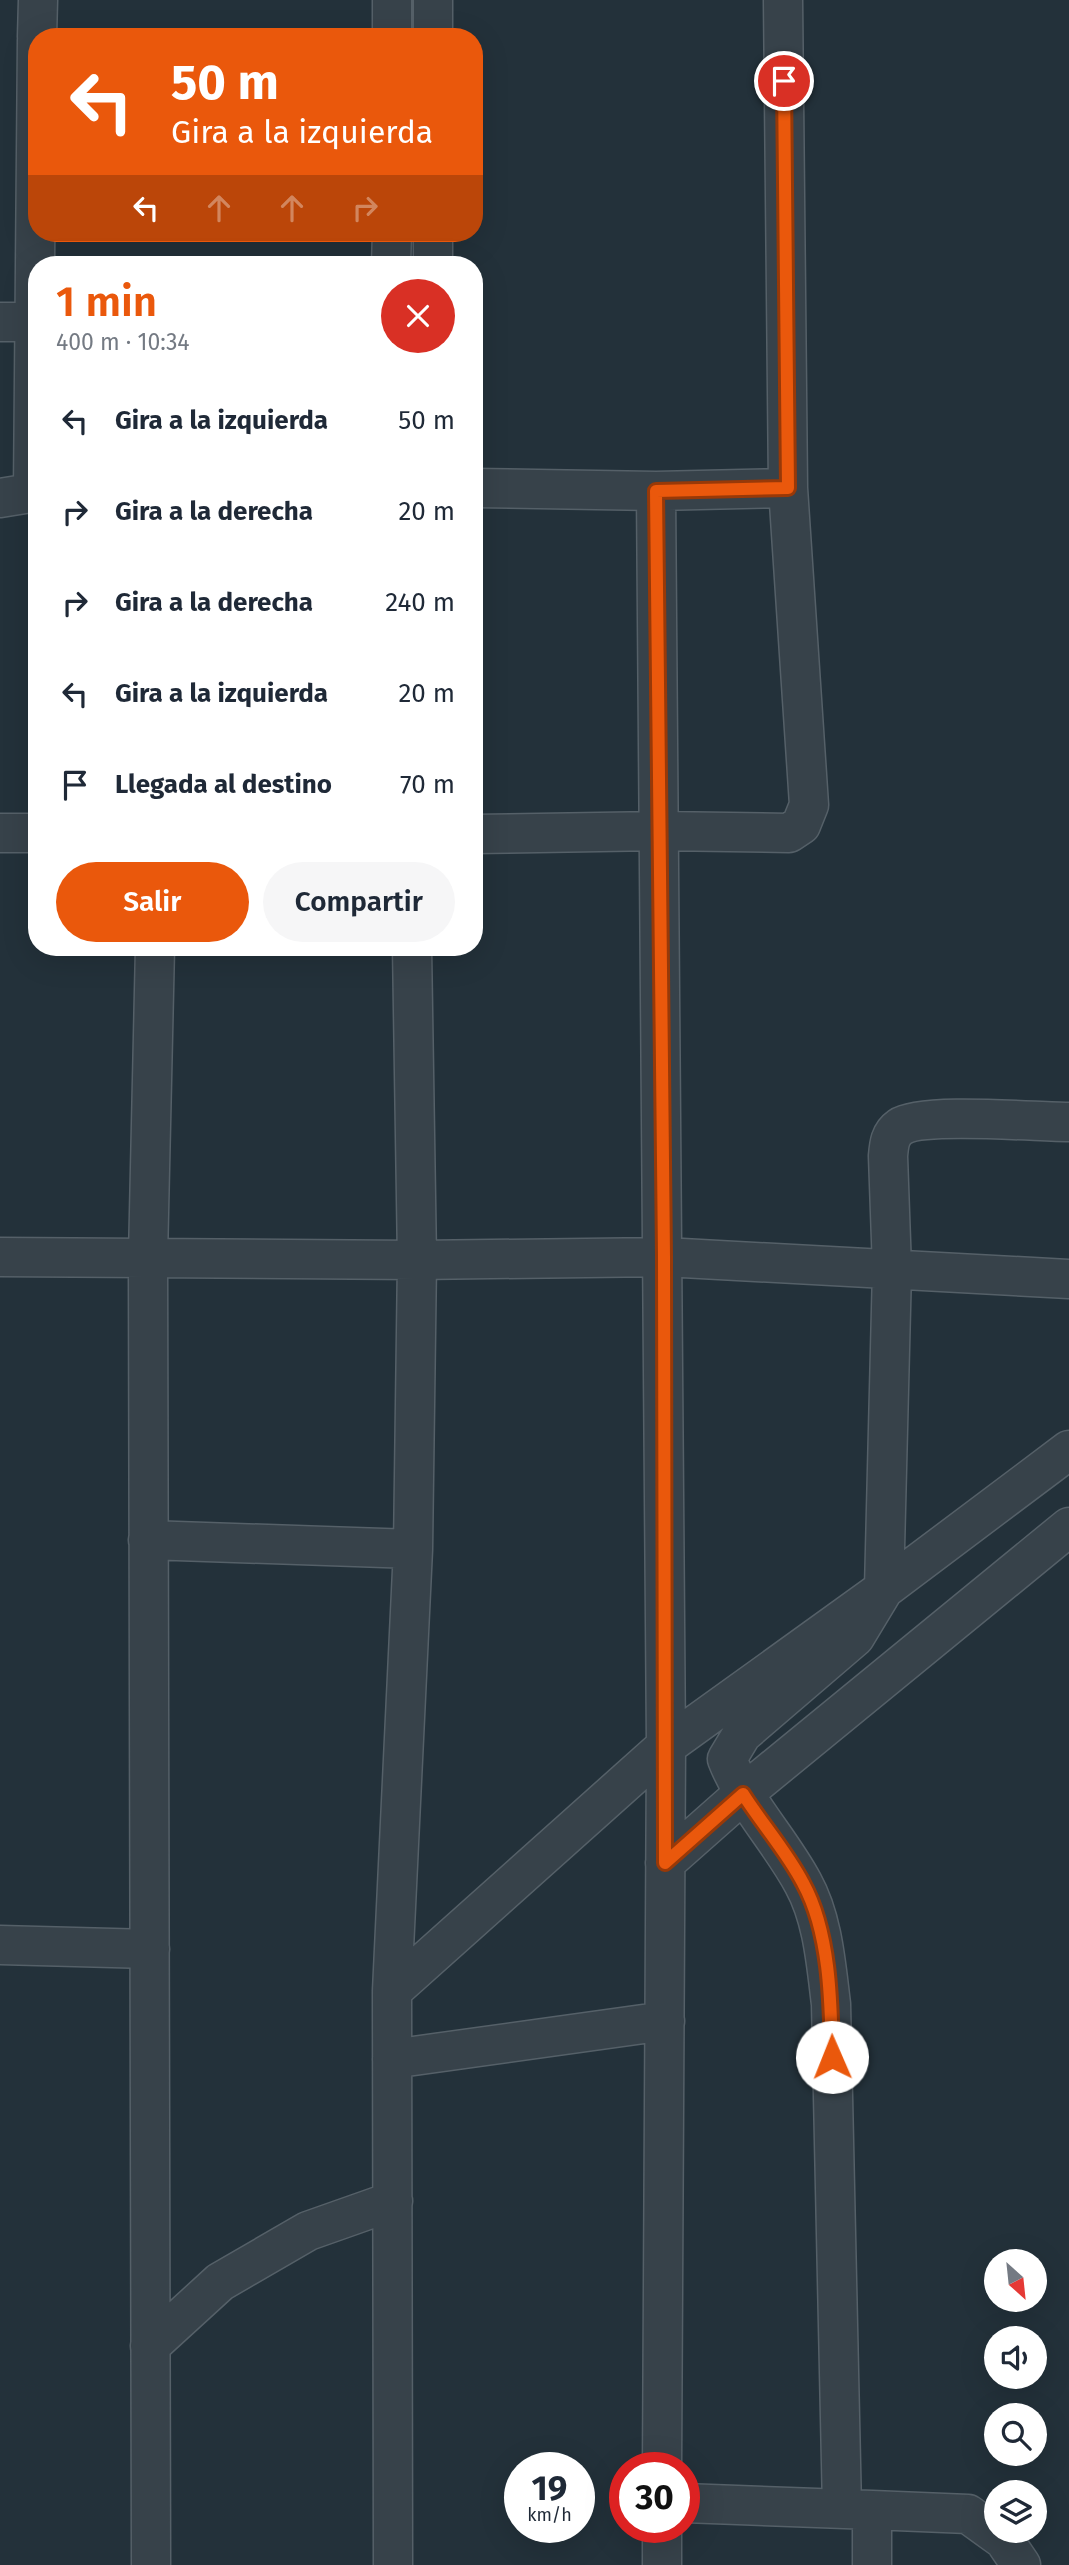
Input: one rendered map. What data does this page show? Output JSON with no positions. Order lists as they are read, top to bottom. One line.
{"north":"bottom right","page":{"turn":["50 m","Gira a la izquierda"],"heading":["1 min","400 m · 10:34"],"list":[{"name":"Gira a la izquierda","value":"50 m"},{"name":"Gira a la derecha","value":"20 m"},{"name":"Gira a la derecha","value":"240 m"},{"name":"Gira a la izquierda","value":"20 m"},{"name":"Llegada al destino","value":"70 m"}],"buttons":["Salir","Compartir"],"speed":"19 km/h","limit":"30"}}
